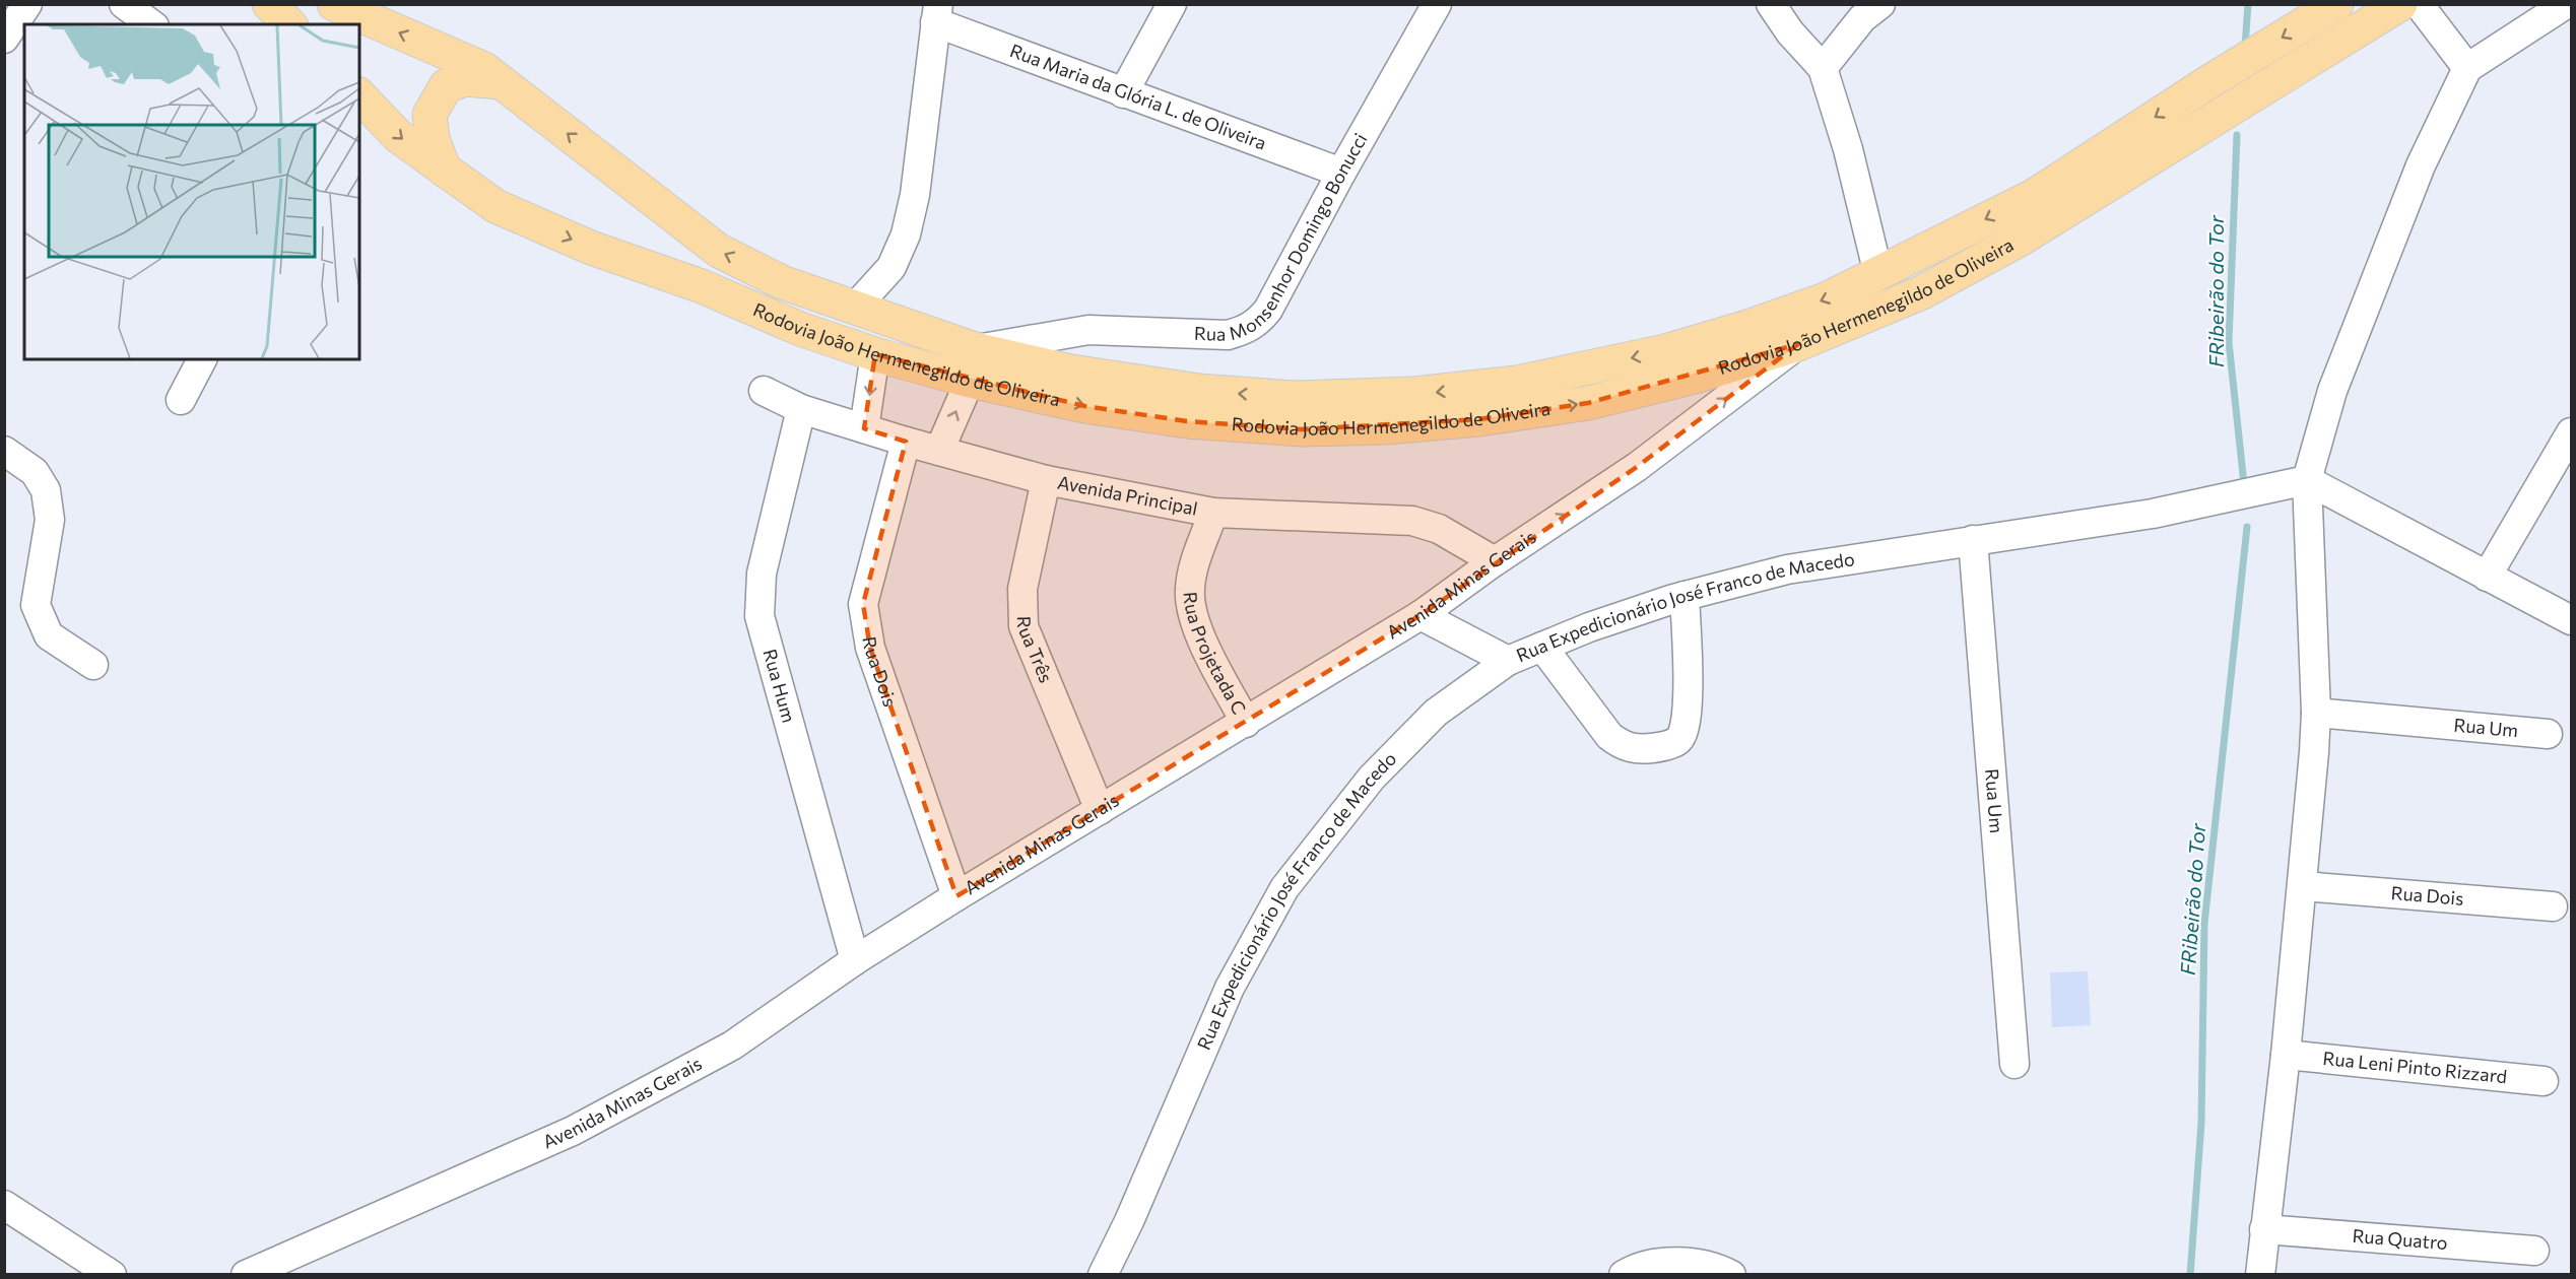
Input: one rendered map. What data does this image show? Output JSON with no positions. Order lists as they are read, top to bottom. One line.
{"streets":{"main road":["Rodovia João Hermenegildo de Oliveira"],"street":["Rua Maria da Glória L. de Oliveira","Rua Monsenhor Domingo Bonucci","Avenida Principal","Avenida Minas Gerais","Rua Expedicionário José Franco de Macedo","Rua Três","Rua Projetada C","Rua Dois","Rua Hum","Rua Um","Rua Leni Pinto Rizzard","Rua Quatro"]},"crossings":[["Rua Maria da Glória L. de Oliveira","Rua Monsenhor Domingo Bonucci"],["Rua Monsenhor Domingo Bonucci","Rodovia João Hermenegildo de Oliveira"],["Rodovia João Hermenegildo de Oliveira","Avenida Minas Gerais"],["Avenida Principal","Avenida Minas Gerais"],["Avenida Principal","Rua Três"],["Avenida Principal","Rua Projetada C"],["Avenida Principal","Rua Dois"],["Avenida Principal","Rua Hum"],["Avenida Minas Gerais","Rua Três"],["Avenida Minas Gerais","Rua Projetada C"],["Avenida Minas Gerais","Rua Dois"],["Avenida Minas Gerais","Rua Hum"],["Rua Expedicionário José Franco de Macedo","Rua Um"]],"water":["FRibeirão do Tor"]}
